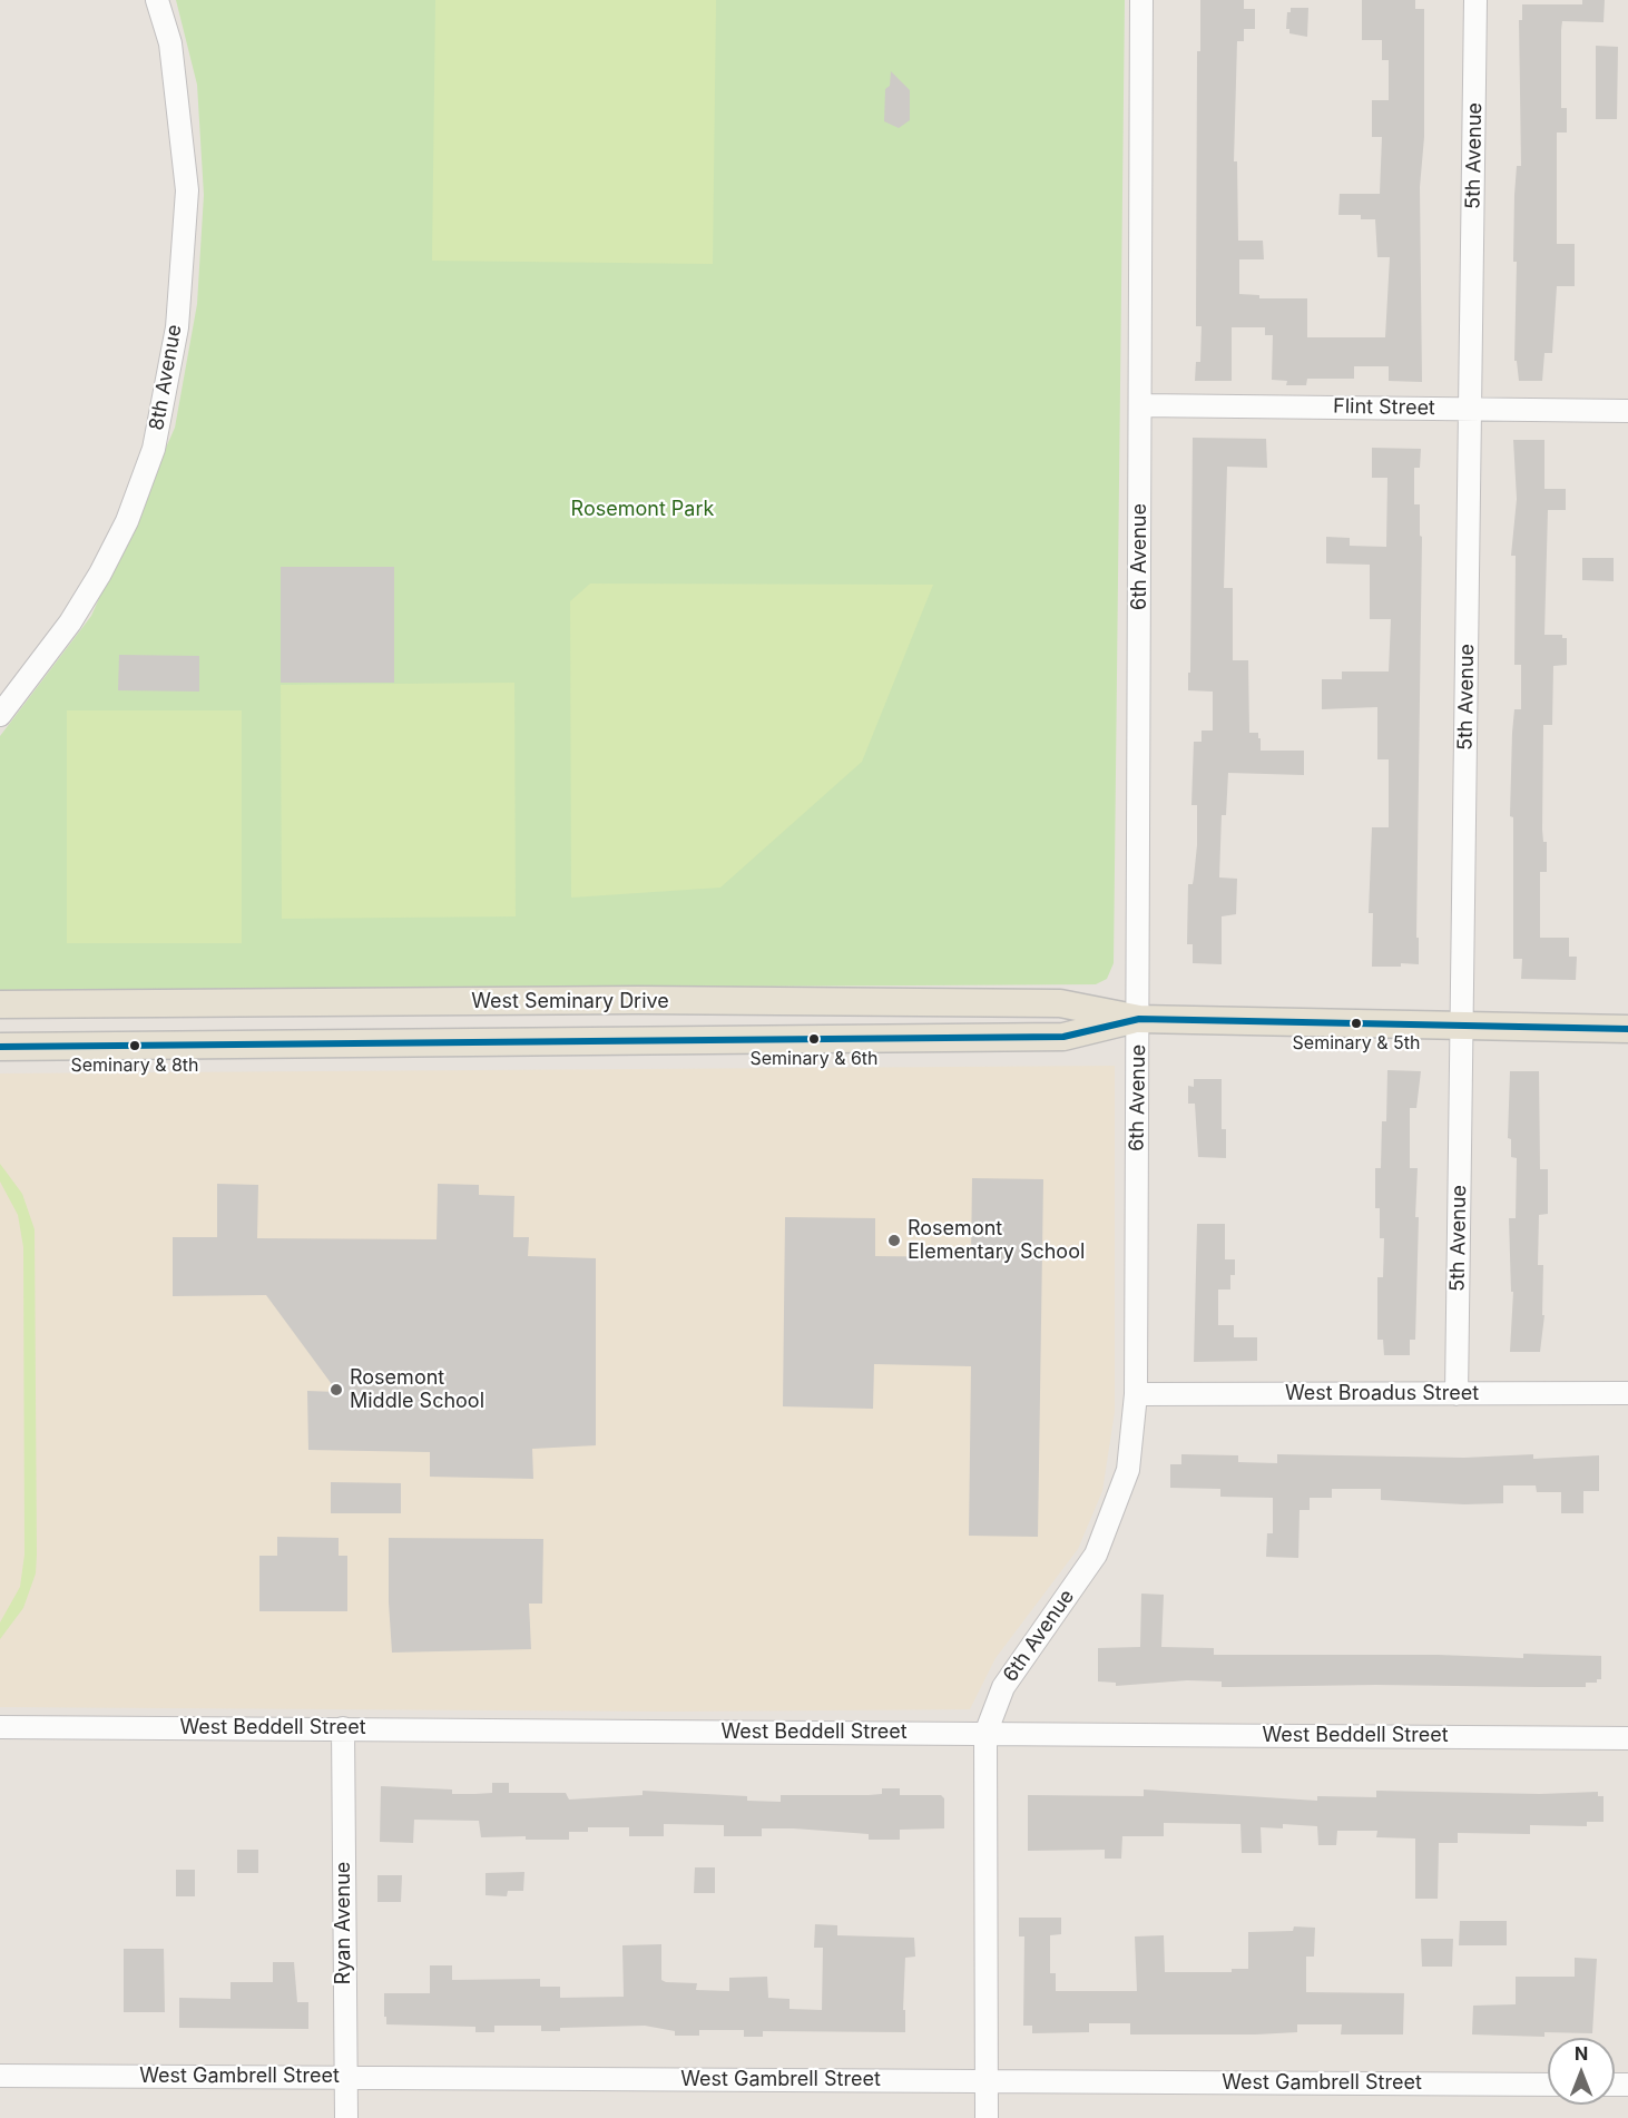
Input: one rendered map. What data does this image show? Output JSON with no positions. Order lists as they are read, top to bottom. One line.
{"streets":{"main road":["West Seminary Drive"],"street":["5th Avenue","8th Avenue","Flint Street","6th Avenue","West Broadus Street","West Beddell Street","Ryan Avenue","West Gambrell Street"]},"crossings":[["5th Avenue","Flint Street"],["5th Avenue","West Seminary Drive"],["5th Avenue","West Broadus Street"],["Flint Street","6th Avenue"],["6th Avenue","West Seminary Drive"],["6th Avenue","West Broadus Street"],["6th Avenue","West Beddell Street"],["6th Avenue","West Gambrell Street"],["West Beddell Street","Ryan Avenue"],["Ryan Avenue","West Gambrell Street"]],"parks":["Rosemont Park"],"places":["Seminary & 5th","Seminary & 6th","Seminary & 8th","Rosemont Elementary School","Rosemont Middle School"],"north":"top"}
